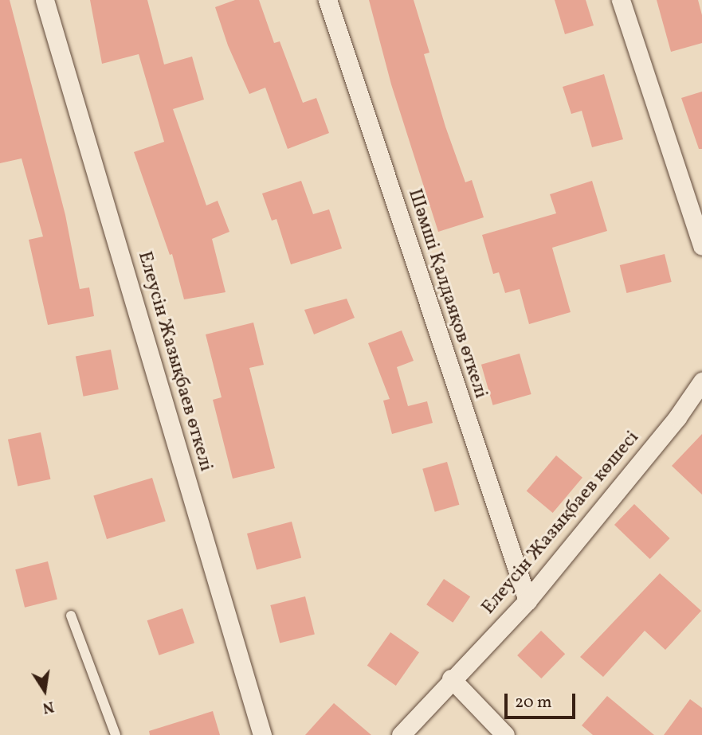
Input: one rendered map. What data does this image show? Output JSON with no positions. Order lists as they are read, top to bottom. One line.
{"streets":{"street":["Шәмші Қалдаяқов өткелі","Елеусін Жазықбаев өткелі","Елеусін Жазықбаев көшесі"]},"crossings":[["Шәмші Қалдаяқов өткелі","Елеусін Жазықбаев көшесі"]],"scale_bar":"20 m","north":"bottom"}
